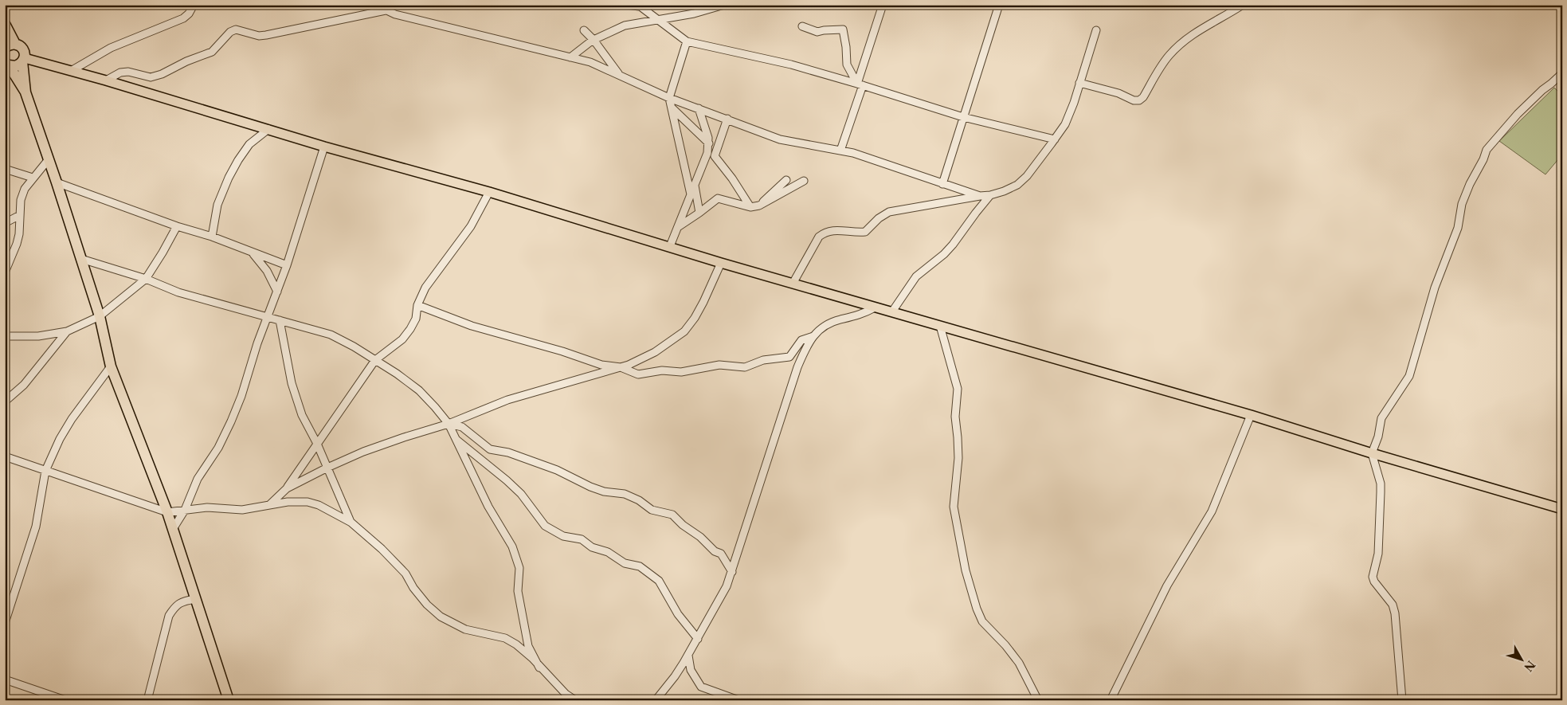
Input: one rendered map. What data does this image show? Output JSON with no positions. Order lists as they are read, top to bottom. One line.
{"north":"bottom right"}
